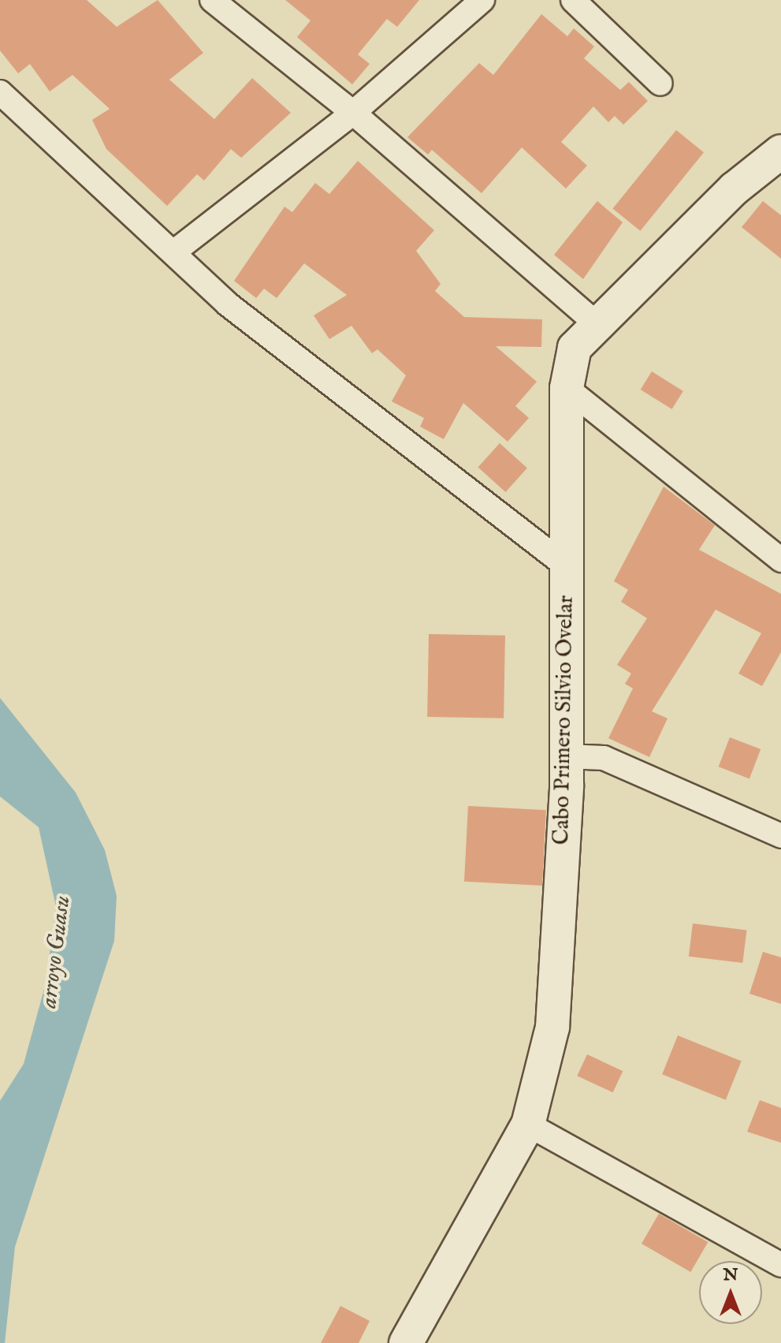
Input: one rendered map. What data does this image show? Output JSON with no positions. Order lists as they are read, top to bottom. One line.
{"streets":{"main road":["Cabo Primero Silvio Ovelar"]},"water":["arroyo Guasu"],"north":"top"}
